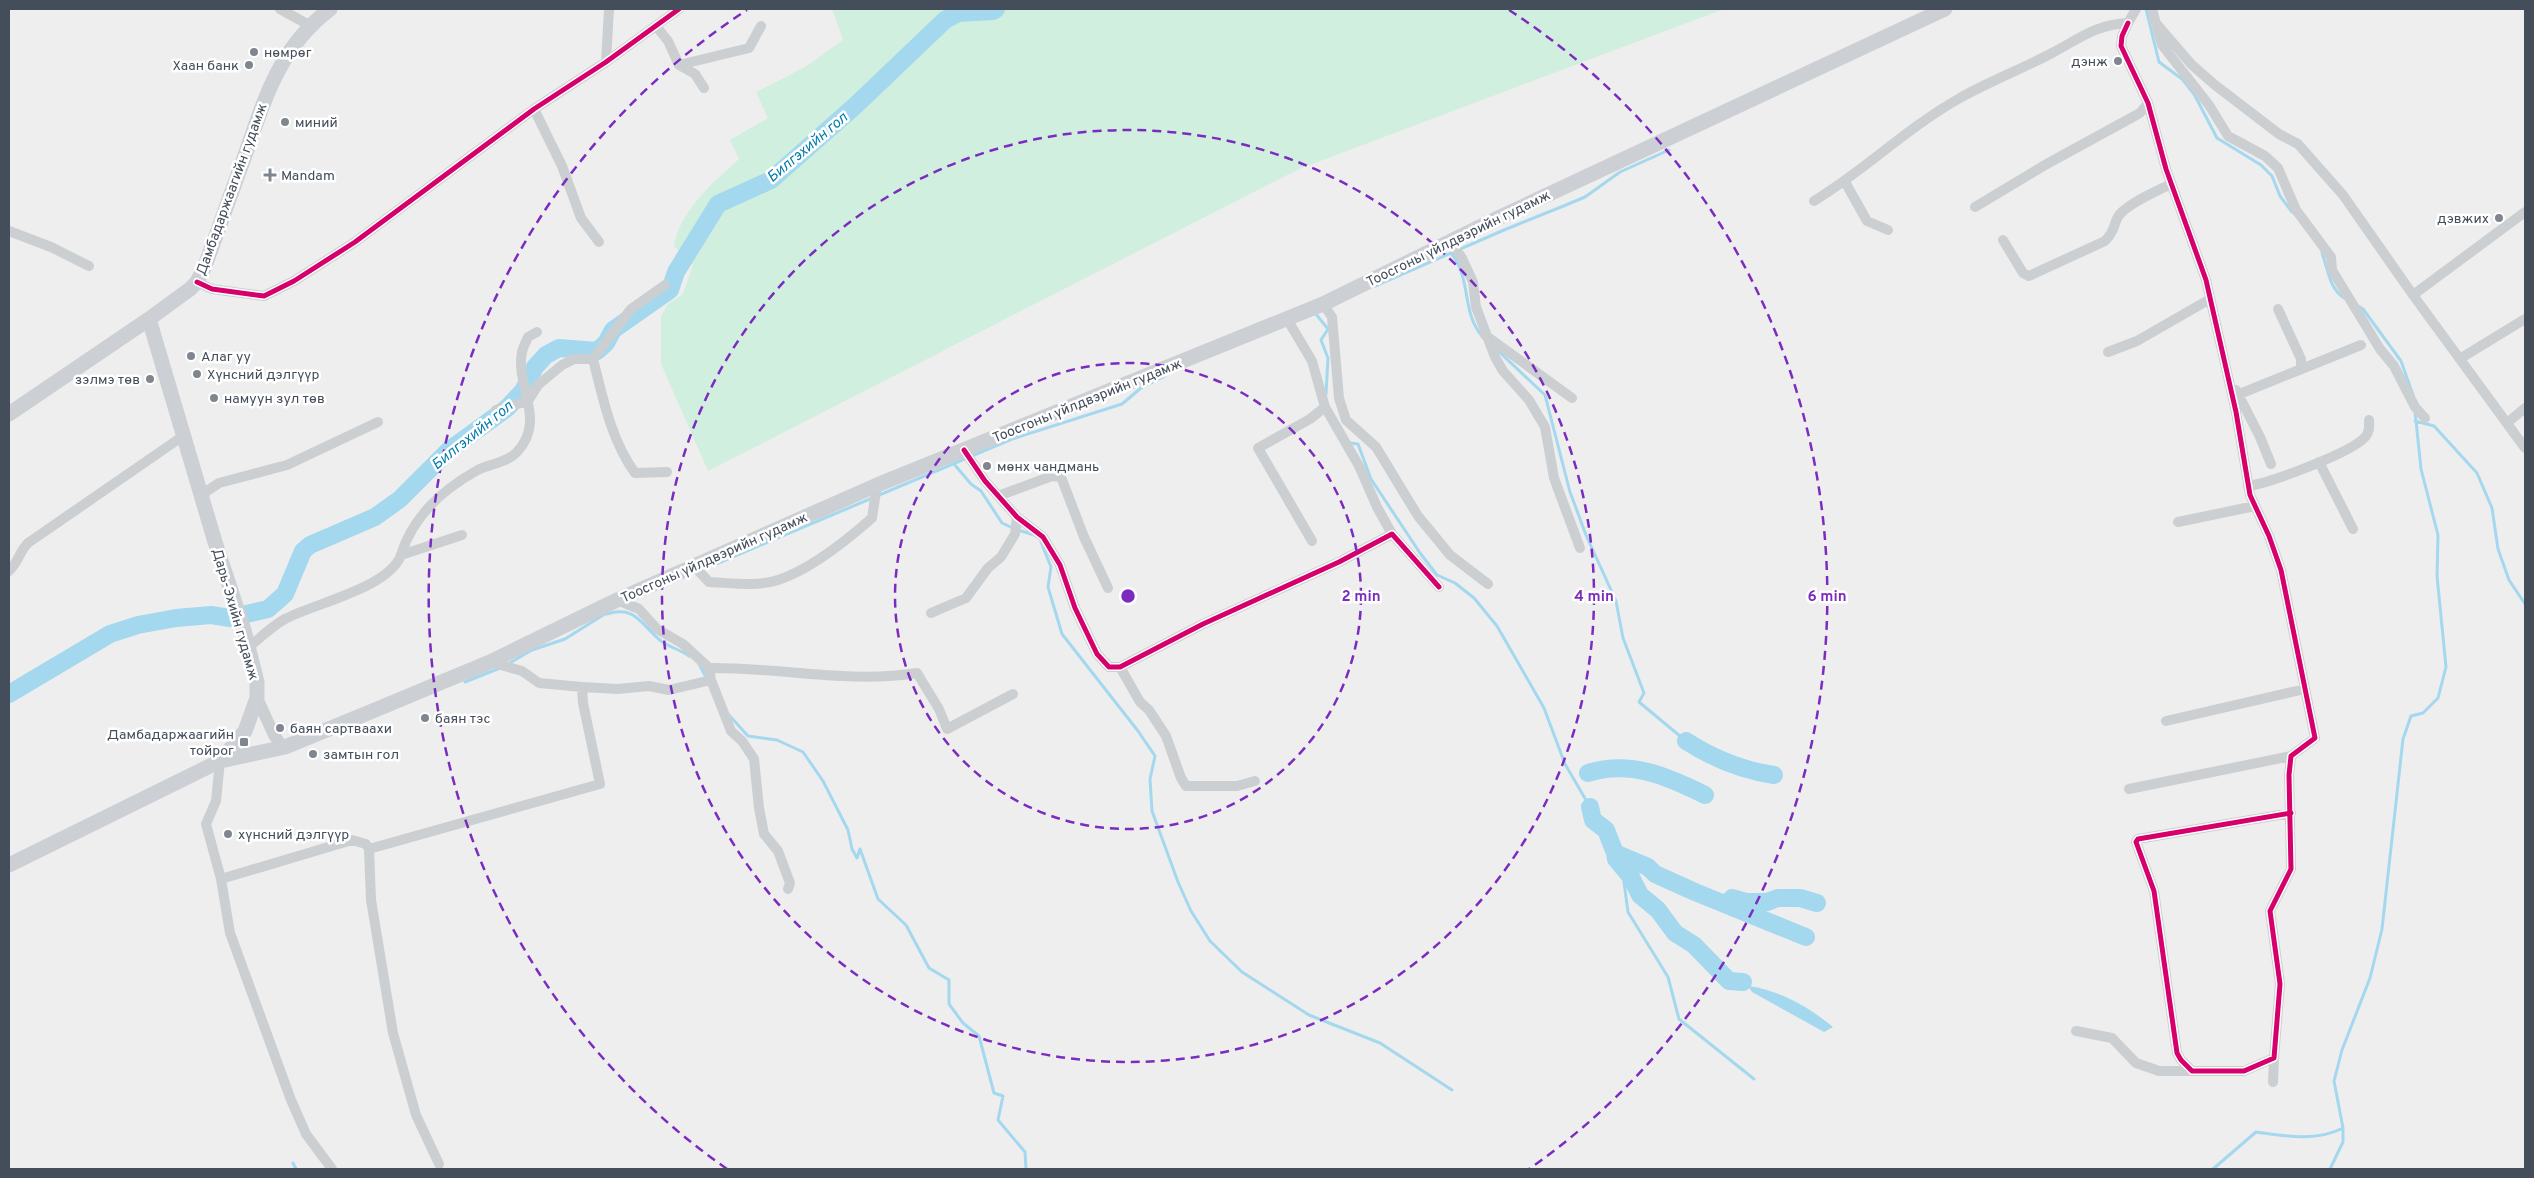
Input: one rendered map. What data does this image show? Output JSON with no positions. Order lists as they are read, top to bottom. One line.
{"streets":{"main road":["Дамбадаржаагийн гудамж","Тоосгоны үйлдвэрийн гудамж","Дарь-Эхийн гудамж"]},"crossings":[["Дамбадаржаагийн гудамж","Дарь-Эхийн гудамж"],["Тоосгоны үйлдвэрийн гудамж","Дарь-Эхийн гудамж"]],"water":["Билгэхийн гол"],"places":{"other":["нөмрөг","дэнж","Хаан банк","миний","дэвжих","Алаг уу","Хүнсний дэлгүүр","зэлмэ төв","намуун зул төв","мөнх чандмань","баян тэс","баян сартваахи","замтын гол","хүнсний дэлгүүр"],"health":["Mandam"],"transit":["Дамбадаржаагийн тойрог"]},"rings":["2 min","4 min","6 min"]}
